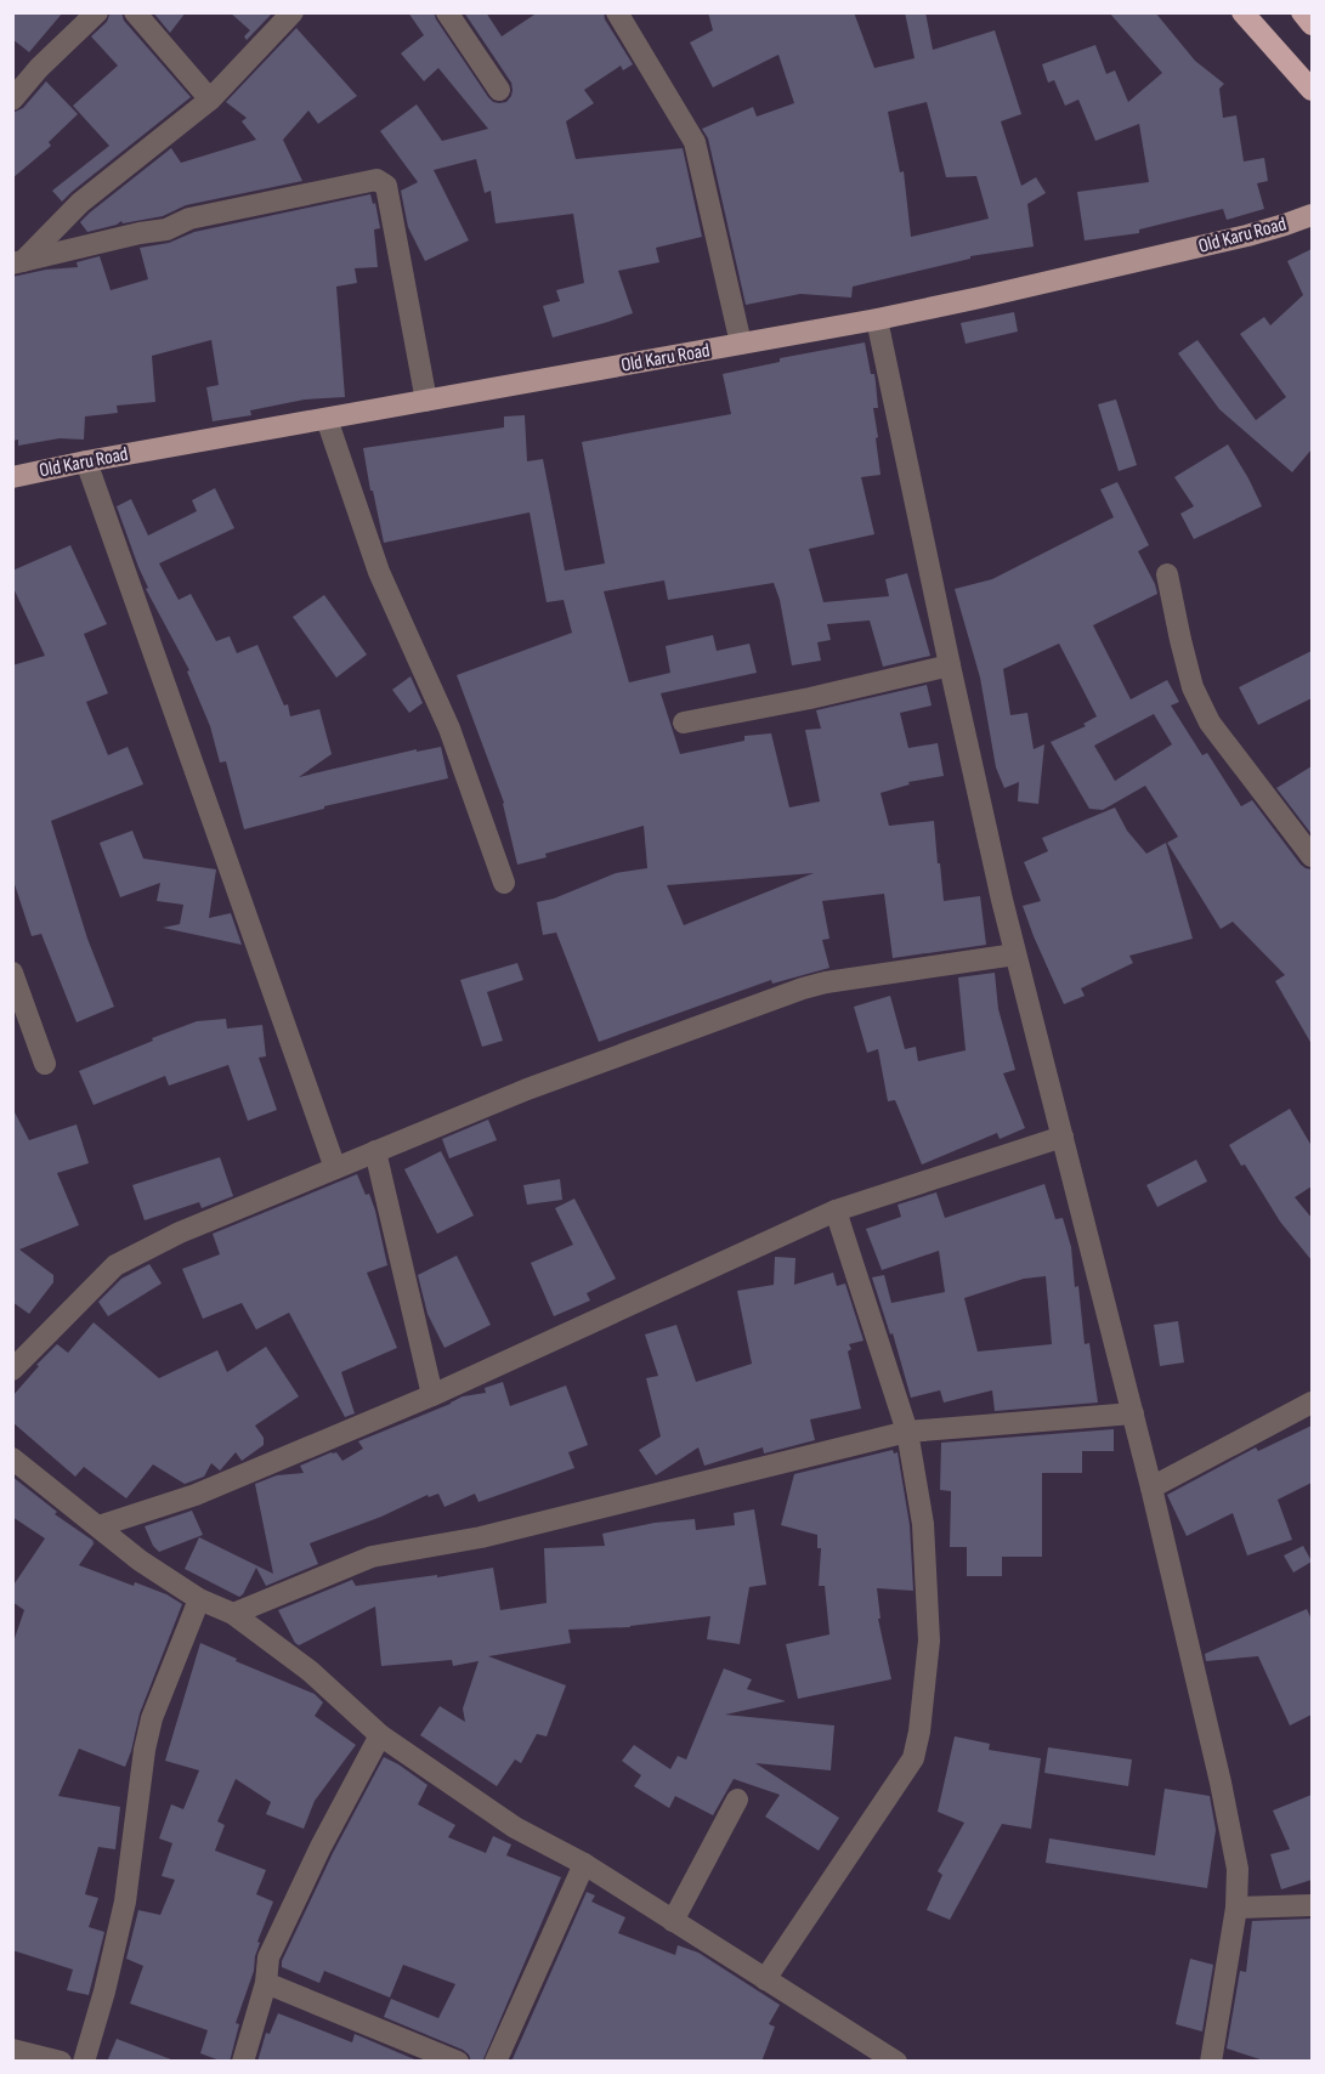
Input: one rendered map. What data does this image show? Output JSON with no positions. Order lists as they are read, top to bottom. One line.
{"streets":{"main road":["Old Karu Road"]}}
